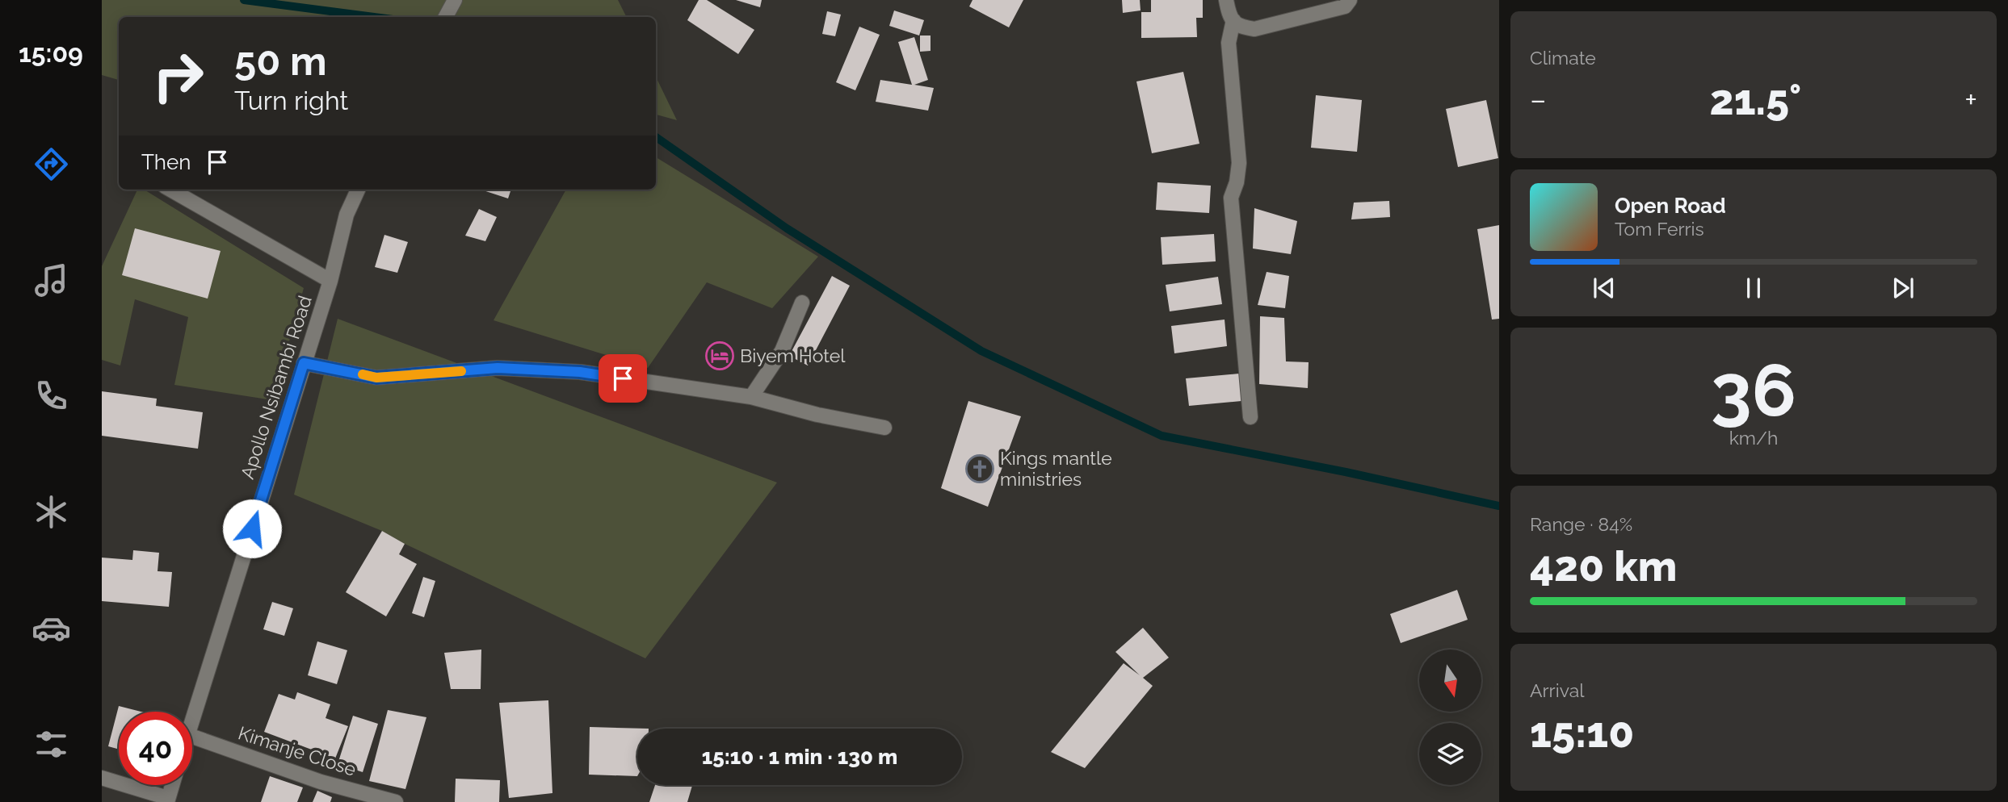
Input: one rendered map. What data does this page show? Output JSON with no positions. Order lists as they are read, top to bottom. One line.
{"streets":{"street":["Apollo Nsibambi Road","Kimanje Close"]},"places":{"hotel":["Biyem Hotel"],"church":["Kings mantle ministries"]},"north":"bottom","page":{"tabs":"15:09","tile":["Climate",["36","km/h"],["Range · 84%","420 km"],["Arrival","15:10"]],"turn":["50 m","Turn right"],"heat":["−","21.5°","+"],"then":"Then","song":["Open Road","Tom Ferris"],"limit":"40","trip":"15:10 · 1 min · 130 m"}}
